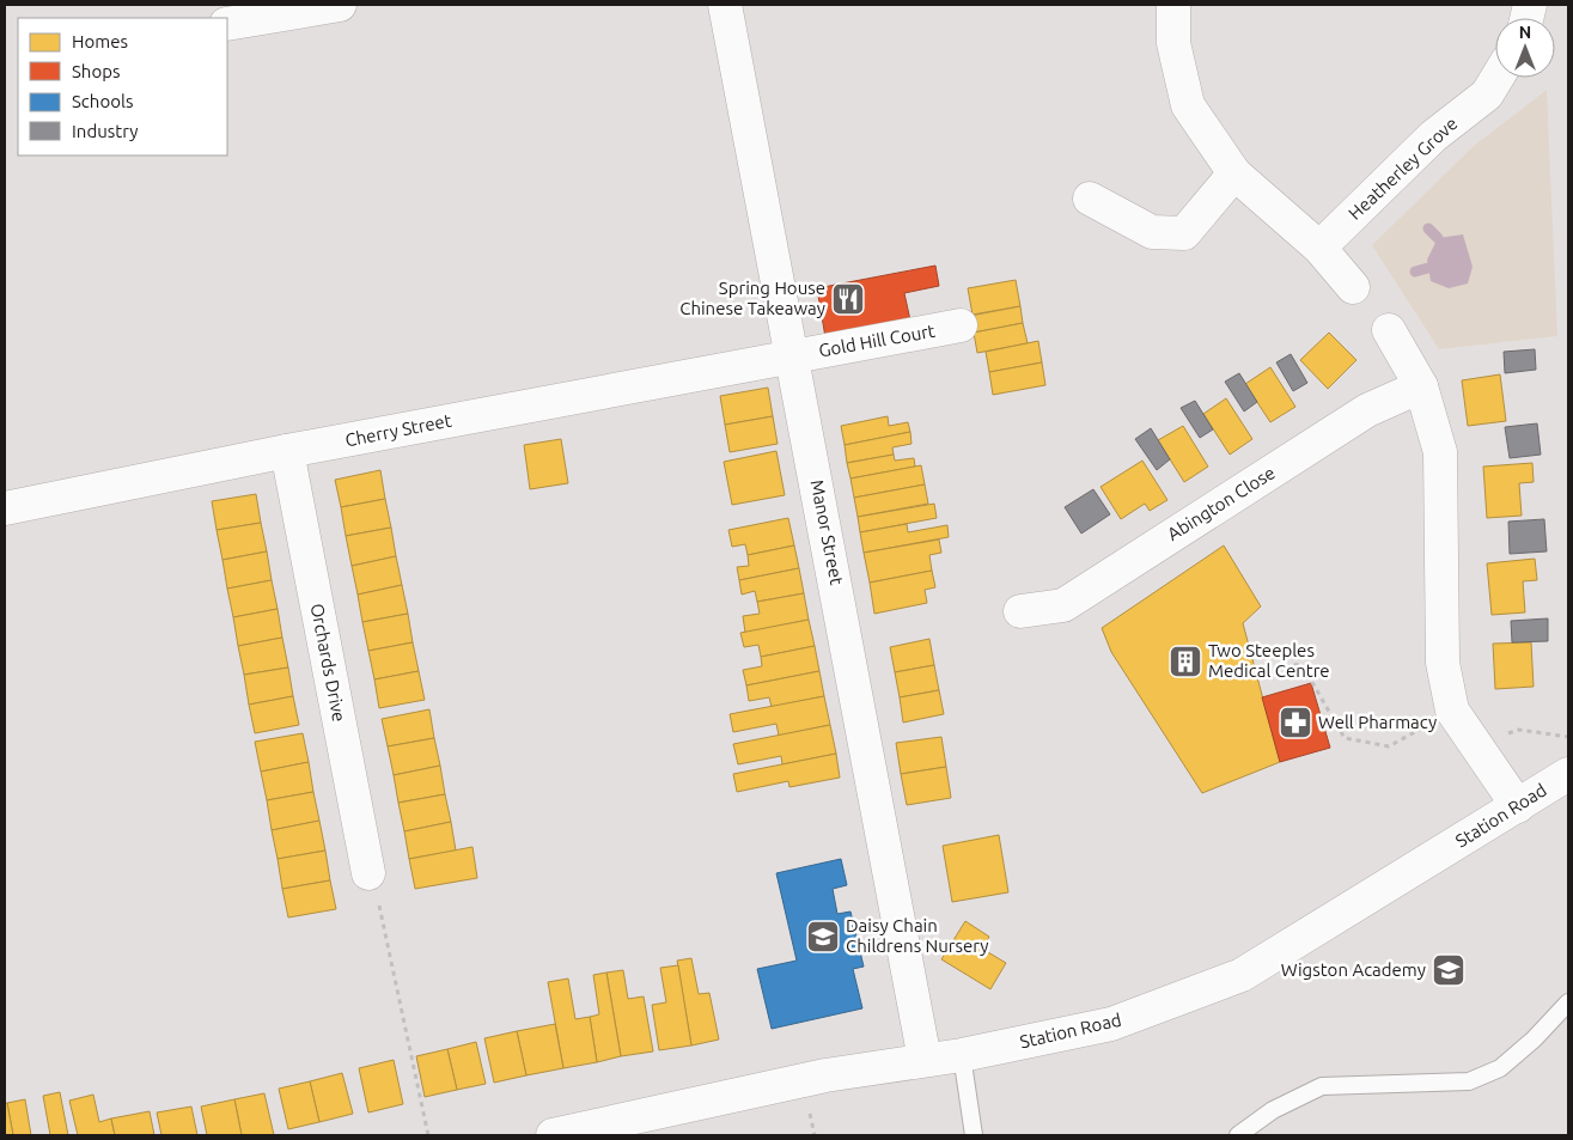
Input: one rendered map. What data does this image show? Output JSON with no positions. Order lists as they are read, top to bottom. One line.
{"streets":{"street":["Heatherley Grove","Gold Hill Court","Cherry Street","Abington Close","Manor Street","Orchards Drive","Station Road"]},"crossings":[["Gold Hill Court","Cherry Street"],["Gold Hill Court","Manor Street"],["Cherry Street","Manor Street"],["Cherry Street","Orchards Drive"],["Manor Street","Station Road"]],"places":{"restaurant":["Spring House Chinese Takeaway"],"building":["Two Steeples Medical Centre"],"pharmacy":["Well Pharmacy"],"school or university":["Daisy Chain Childrens Nursery","Wigston Academy"]},"legend":["Homes","Shops","Schools","Industry"],"north":"top"}
